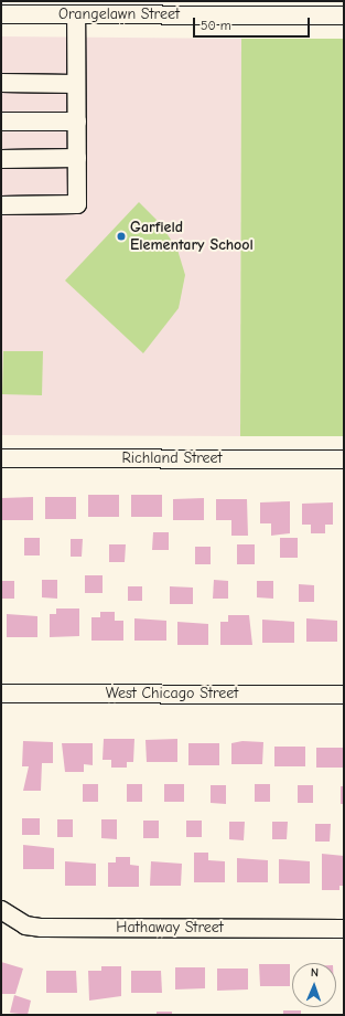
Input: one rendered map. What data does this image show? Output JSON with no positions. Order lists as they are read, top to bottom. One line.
{"streets":{"street":["Orangelawn Street","Richland Street","West Chicago Street","Hathaway Street"]},"places":["Garfield Elementary School"],"scale_bar":"50 m","north":"top"}
